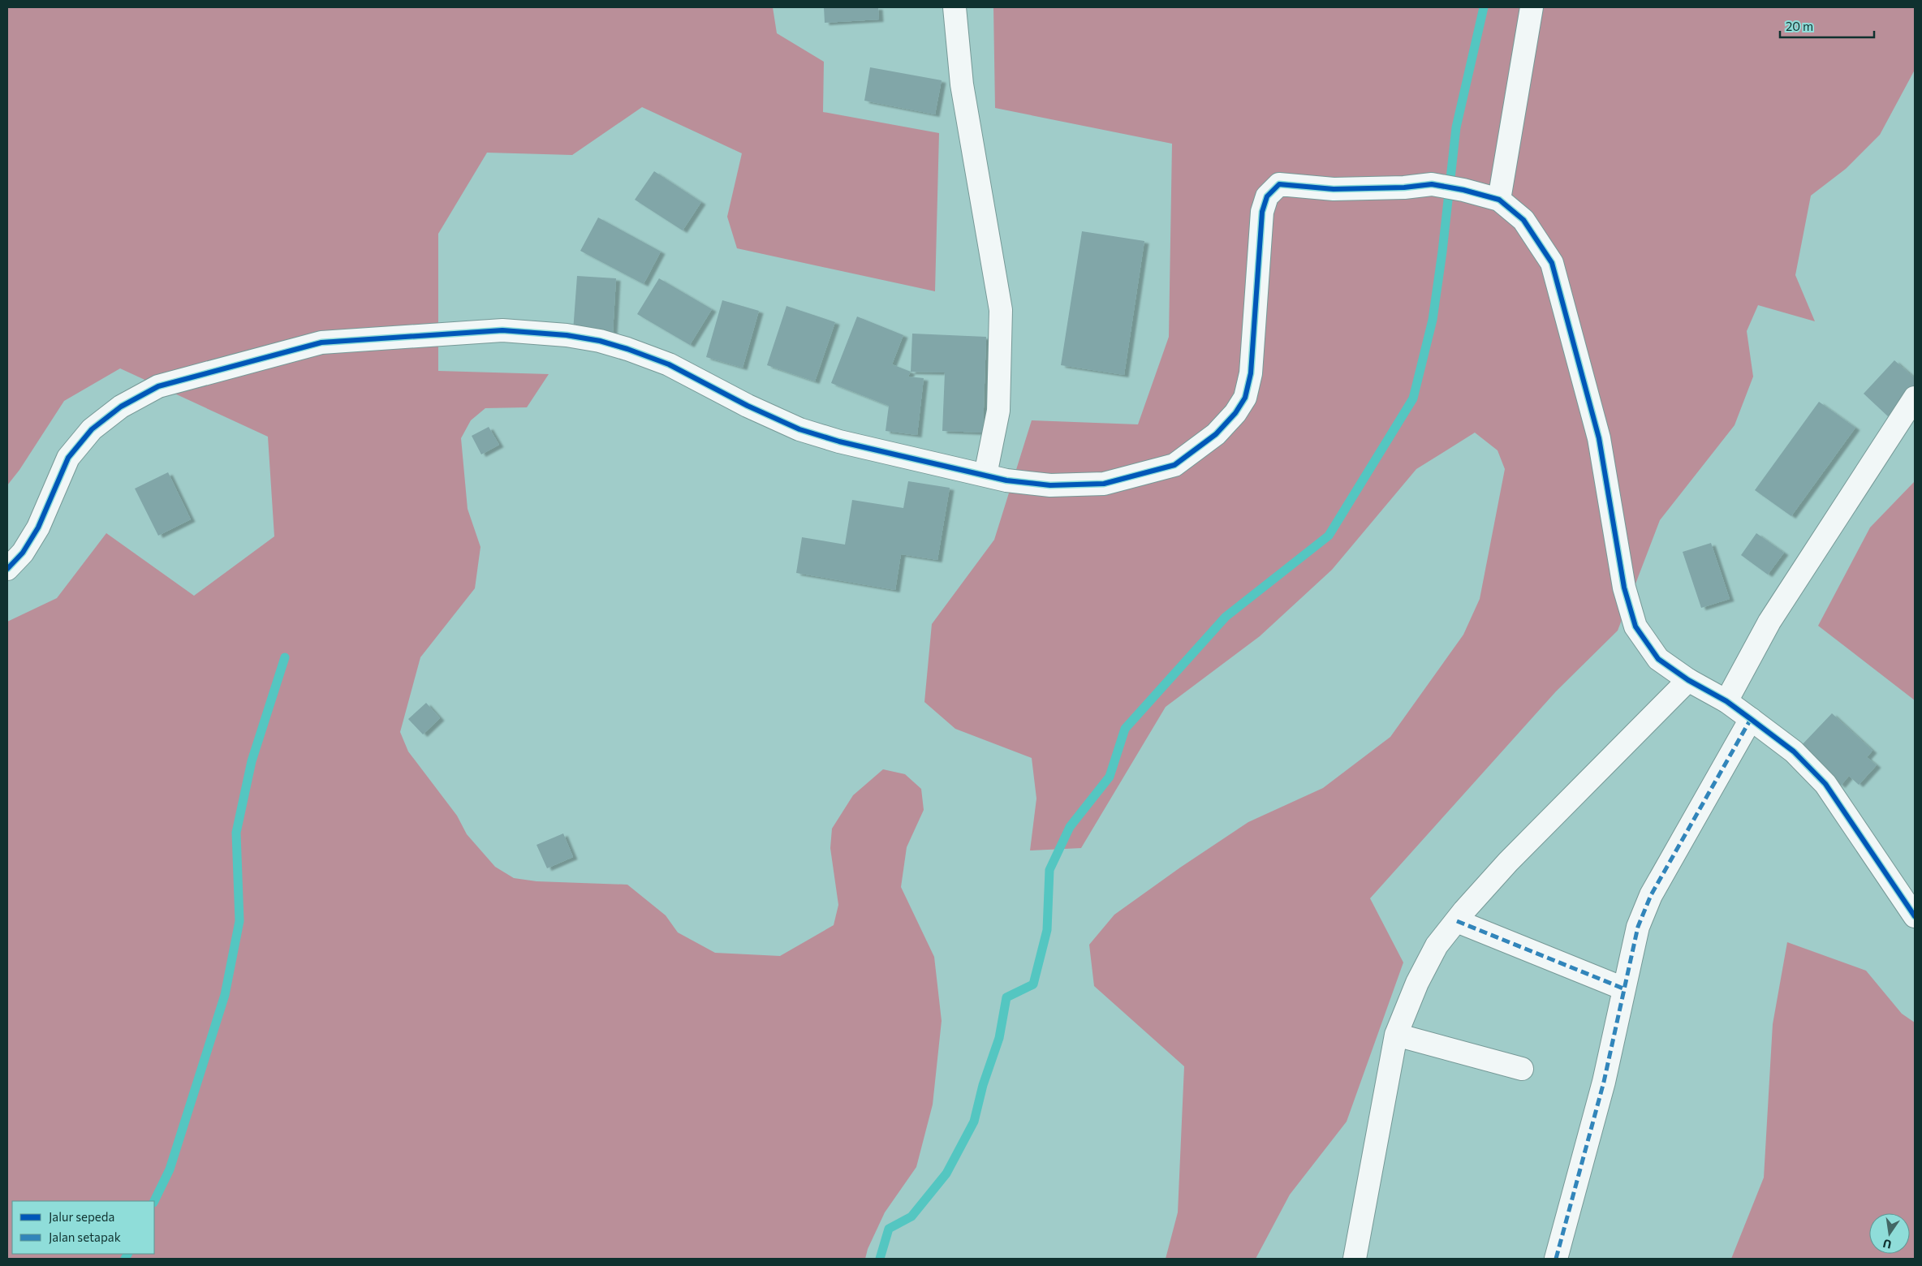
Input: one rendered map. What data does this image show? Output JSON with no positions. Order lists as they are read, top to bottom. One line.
{"legend":["Jalur sepeda","Jalan setapak"],"scale_bar":"20 m","north":"bottom"}
